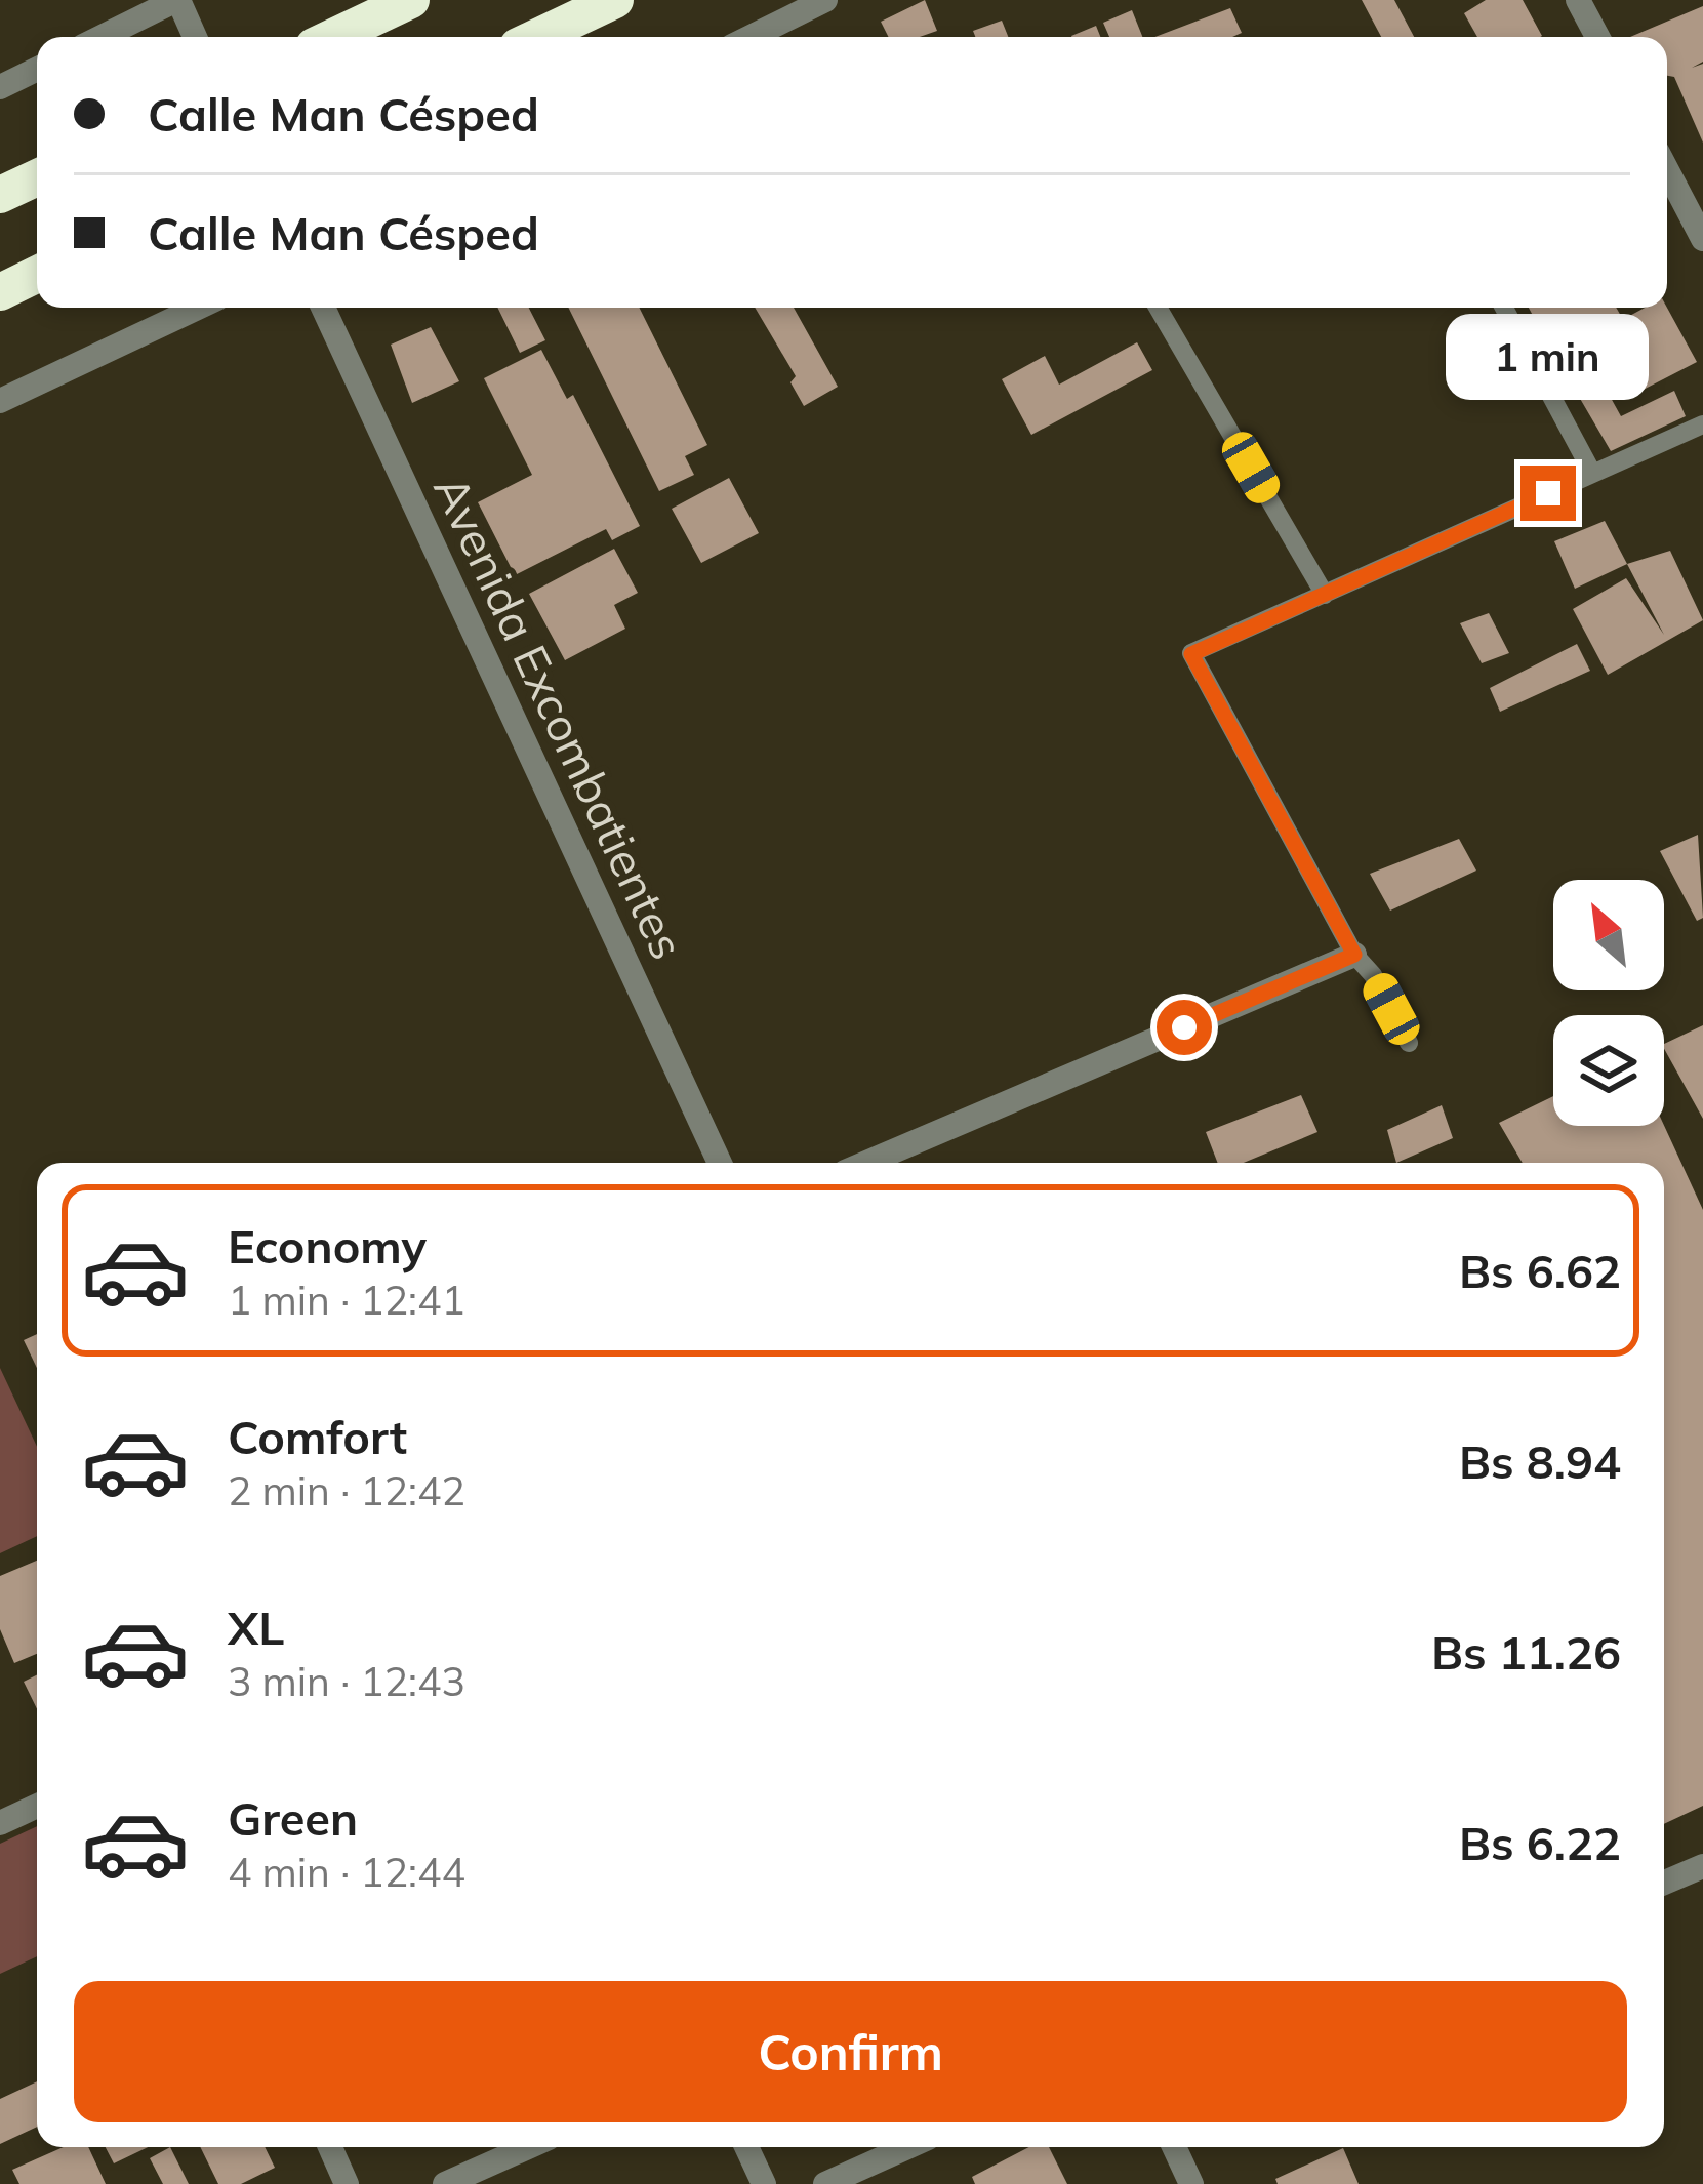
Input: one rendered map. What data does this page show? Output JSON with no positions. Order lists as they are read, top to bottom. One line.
{"streets":{"street":["Avenida Excombatientes"]},"north":"top left","page":{"banner":["Calle Man Césped","Calle Man Césped"],"bubble":"1 min","list":[{"name":"Economy","note":"1 min · 12:41","value":"Bs 6.62"},{"name":"Comfort","note":"2 min · 12:42","value":"Bs 8.94"},{"name":"XL","note":"3 min · 12:43","value":"Bs 11.26"},{"name":"Green","note":"4 min · 12:44","value":"Bs 6.22"}],"buttons":"Confirm"}}
